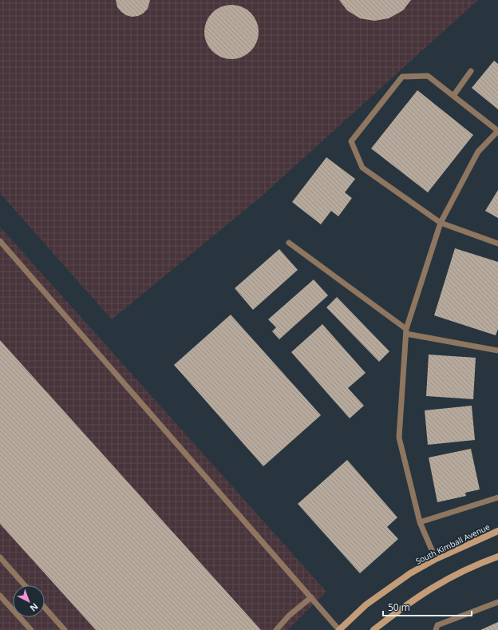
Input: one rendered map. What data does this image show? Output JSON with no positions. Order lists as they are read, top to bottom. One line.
{"streets":{"main road":["South Kimball Avenue"]},"scale_bar":"50 m","north":"bottom right"}
